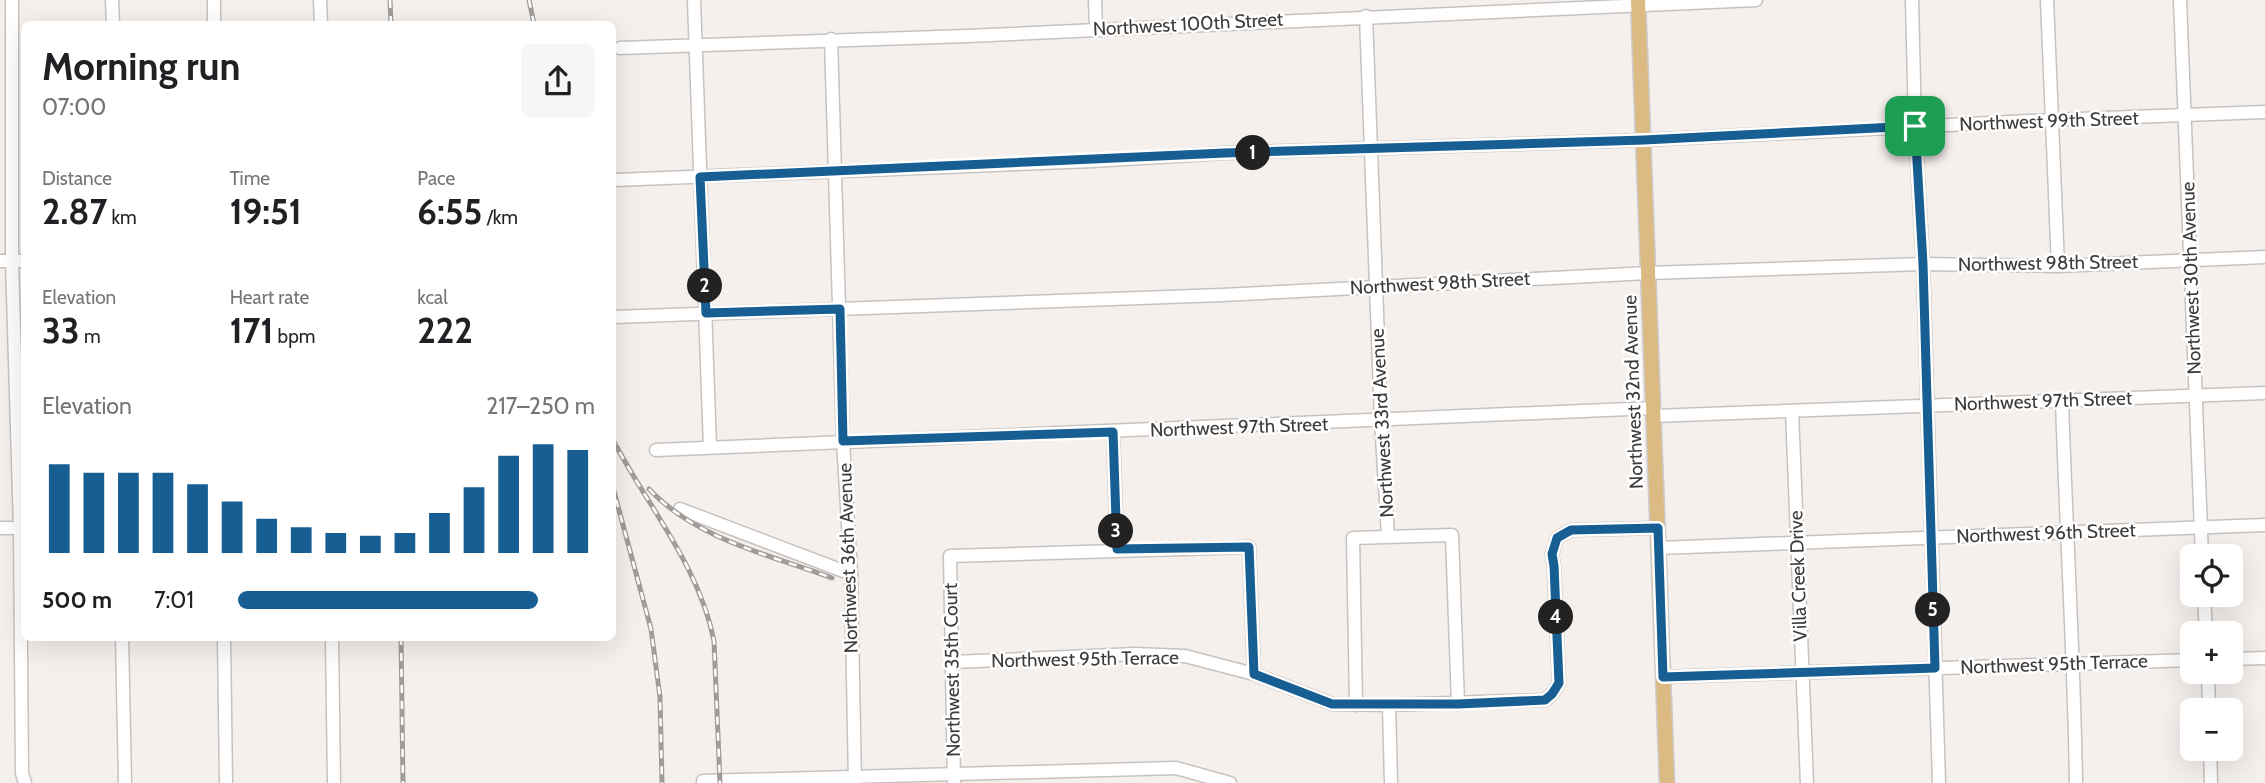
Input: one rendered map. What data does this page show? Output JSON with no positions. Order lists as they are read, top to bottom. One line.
{"streets":{"main road":["Northwest 32nd Avenue"],"street":["Northwest 100th Street","Northwest 99th Street","Northwest 98th Street","Northwest 30th Avenue","Northwest 97th Street","Northwest 33rd Avenue","Northwest 96th Street","Northwest 36th Avenue","Villa Creek Drive","Northwest 95th Terrace","Northwest 35th Court"]},"crossings":[["Northwest 100th Street","Northwest 32nd Avenue"],["Northwest 100th Street","Northwest 33rd Avenue"],["Northwest 100th Street","Northwest 36th Avenue"],["Northwest 99th Street","Northwest 30th Avenue"],["Northwest 99th Street","Northwest 32nd Avenue"],["Northwest 99th Street","Northwest 33rd Avenue"],["Northwest 99th Street","Northwest 36th Avenue"],["Northwest 98th Street","Northwest 30th Avenue"],["Northwest 98th Street","Northwest 32nd Avenue"],["Northwest 98th Street","Northwest 33rd Avenue"],["Northwest 98th Street","Northwest 36th Avenue"],["Northwest 30th Avenue","Northwest 97th Street"],["Northwest 30th Avenue","Northwest 96th Street"],["Northwest 32nd Avenue","Northwest 97th Street"],["Northwest 32nd Avenue","Northwest 96th Street"],["Northwest 32nd Avenue","Northwest 95th Terrace"],["Northwest 97th Street","Northwest 33rd Avenue"],["Northwest 97th Street","Northwest 36th Avenue"],["Northwest 97th Street","Villa Creek Drive"],["Northwest 96th Street","Villa Creek Drive"],["Villa Creek Drive","Northwest 95th Terrace"],["Northwest 95th Terrace","Northwest 35th Court"]],"page":{"heading":["Morning run","07:00"],"pins":["1","2","3","5","4"],"stats":[["Distance","2.87 km"],["Time","19:51"],["Pace","6:55 /km"],["Elevation","33 m"],["Heart rate","171 bpm"],["kcal","222"]],"chart":["Elevation","217–250 m"],"map_buttons":["+","−"],"list":[{"name":"500 m","note":"7:01"}]}}
